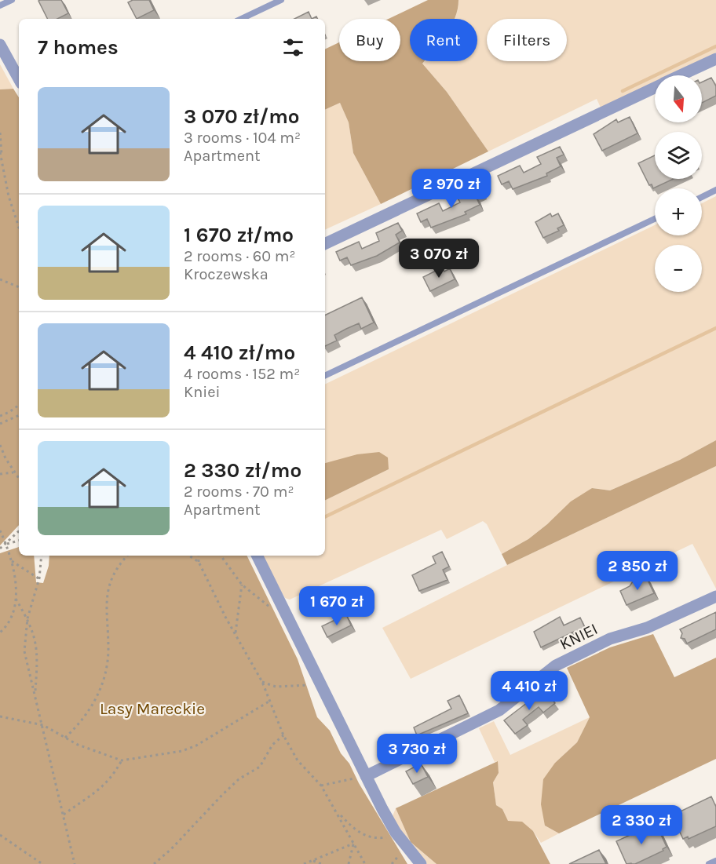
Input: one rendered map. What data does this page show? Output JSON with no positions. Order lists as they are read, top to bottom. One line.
{"streets":{"street":["KNIEI"]},"parks":["Lasy Mareckie"],"north":"bottom","page":{"chip":["Buy","Rent","Filters"],"heading":"7 homes","map_buttons":["+","−"],"list":[{"name":"3 070 zł/mo","note":"3 rooms · 104 m² · Apartment"},{"name":"1 670 zł/mo","note":"2 rooms · 60 m² · Kroczewska"},{"name":"4 410 zł/mo","note":"4 rooms · 152 m² · Kniei"},{"name":"2 330 zł/mo","note":"2 rooms · 70 m² · Apartment"}],"price":["2 970 zł","3 070 zł","2 850 zł","1 670 zł","4 410 zł","3 730 zł","2 330 zł"]}}
